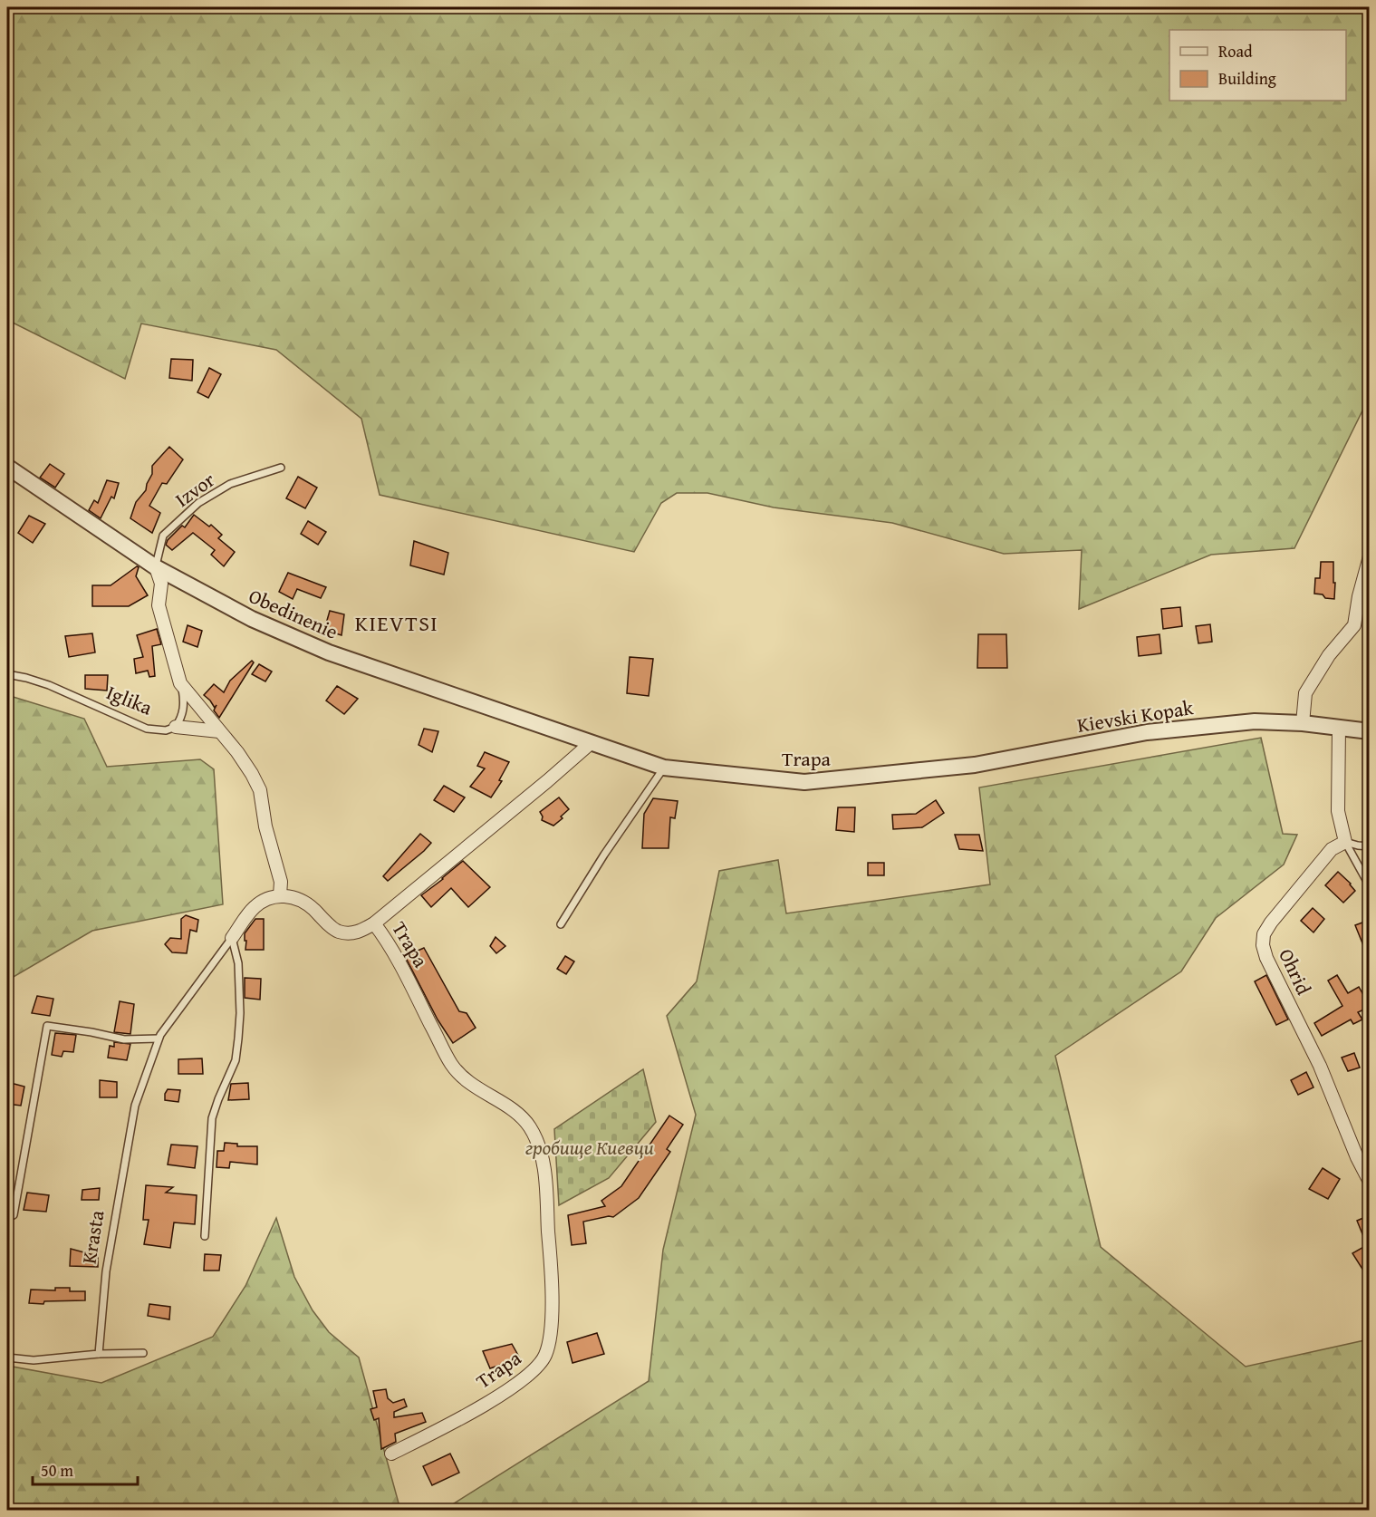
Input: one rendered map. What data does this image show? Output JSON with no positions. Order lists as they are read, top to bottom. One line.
{"streets":{"street":["Obedinenie","Iglika","Kievski Kopak","Trapa","Ohrid","Krasta"],"lane":["Izvor"]},"crossings":[["Izvor","Obedinenie"],["Izvor","Iglika"],["Obedinenie","Iglika"],["Obedinenie","Trapa"],["Kievski Kopak","Trapa"]],"districts":["KIEVTSI"],"parks":["гробище Киевци"],"legend":["Road","Building"],"scale_bar":"50 m"}
